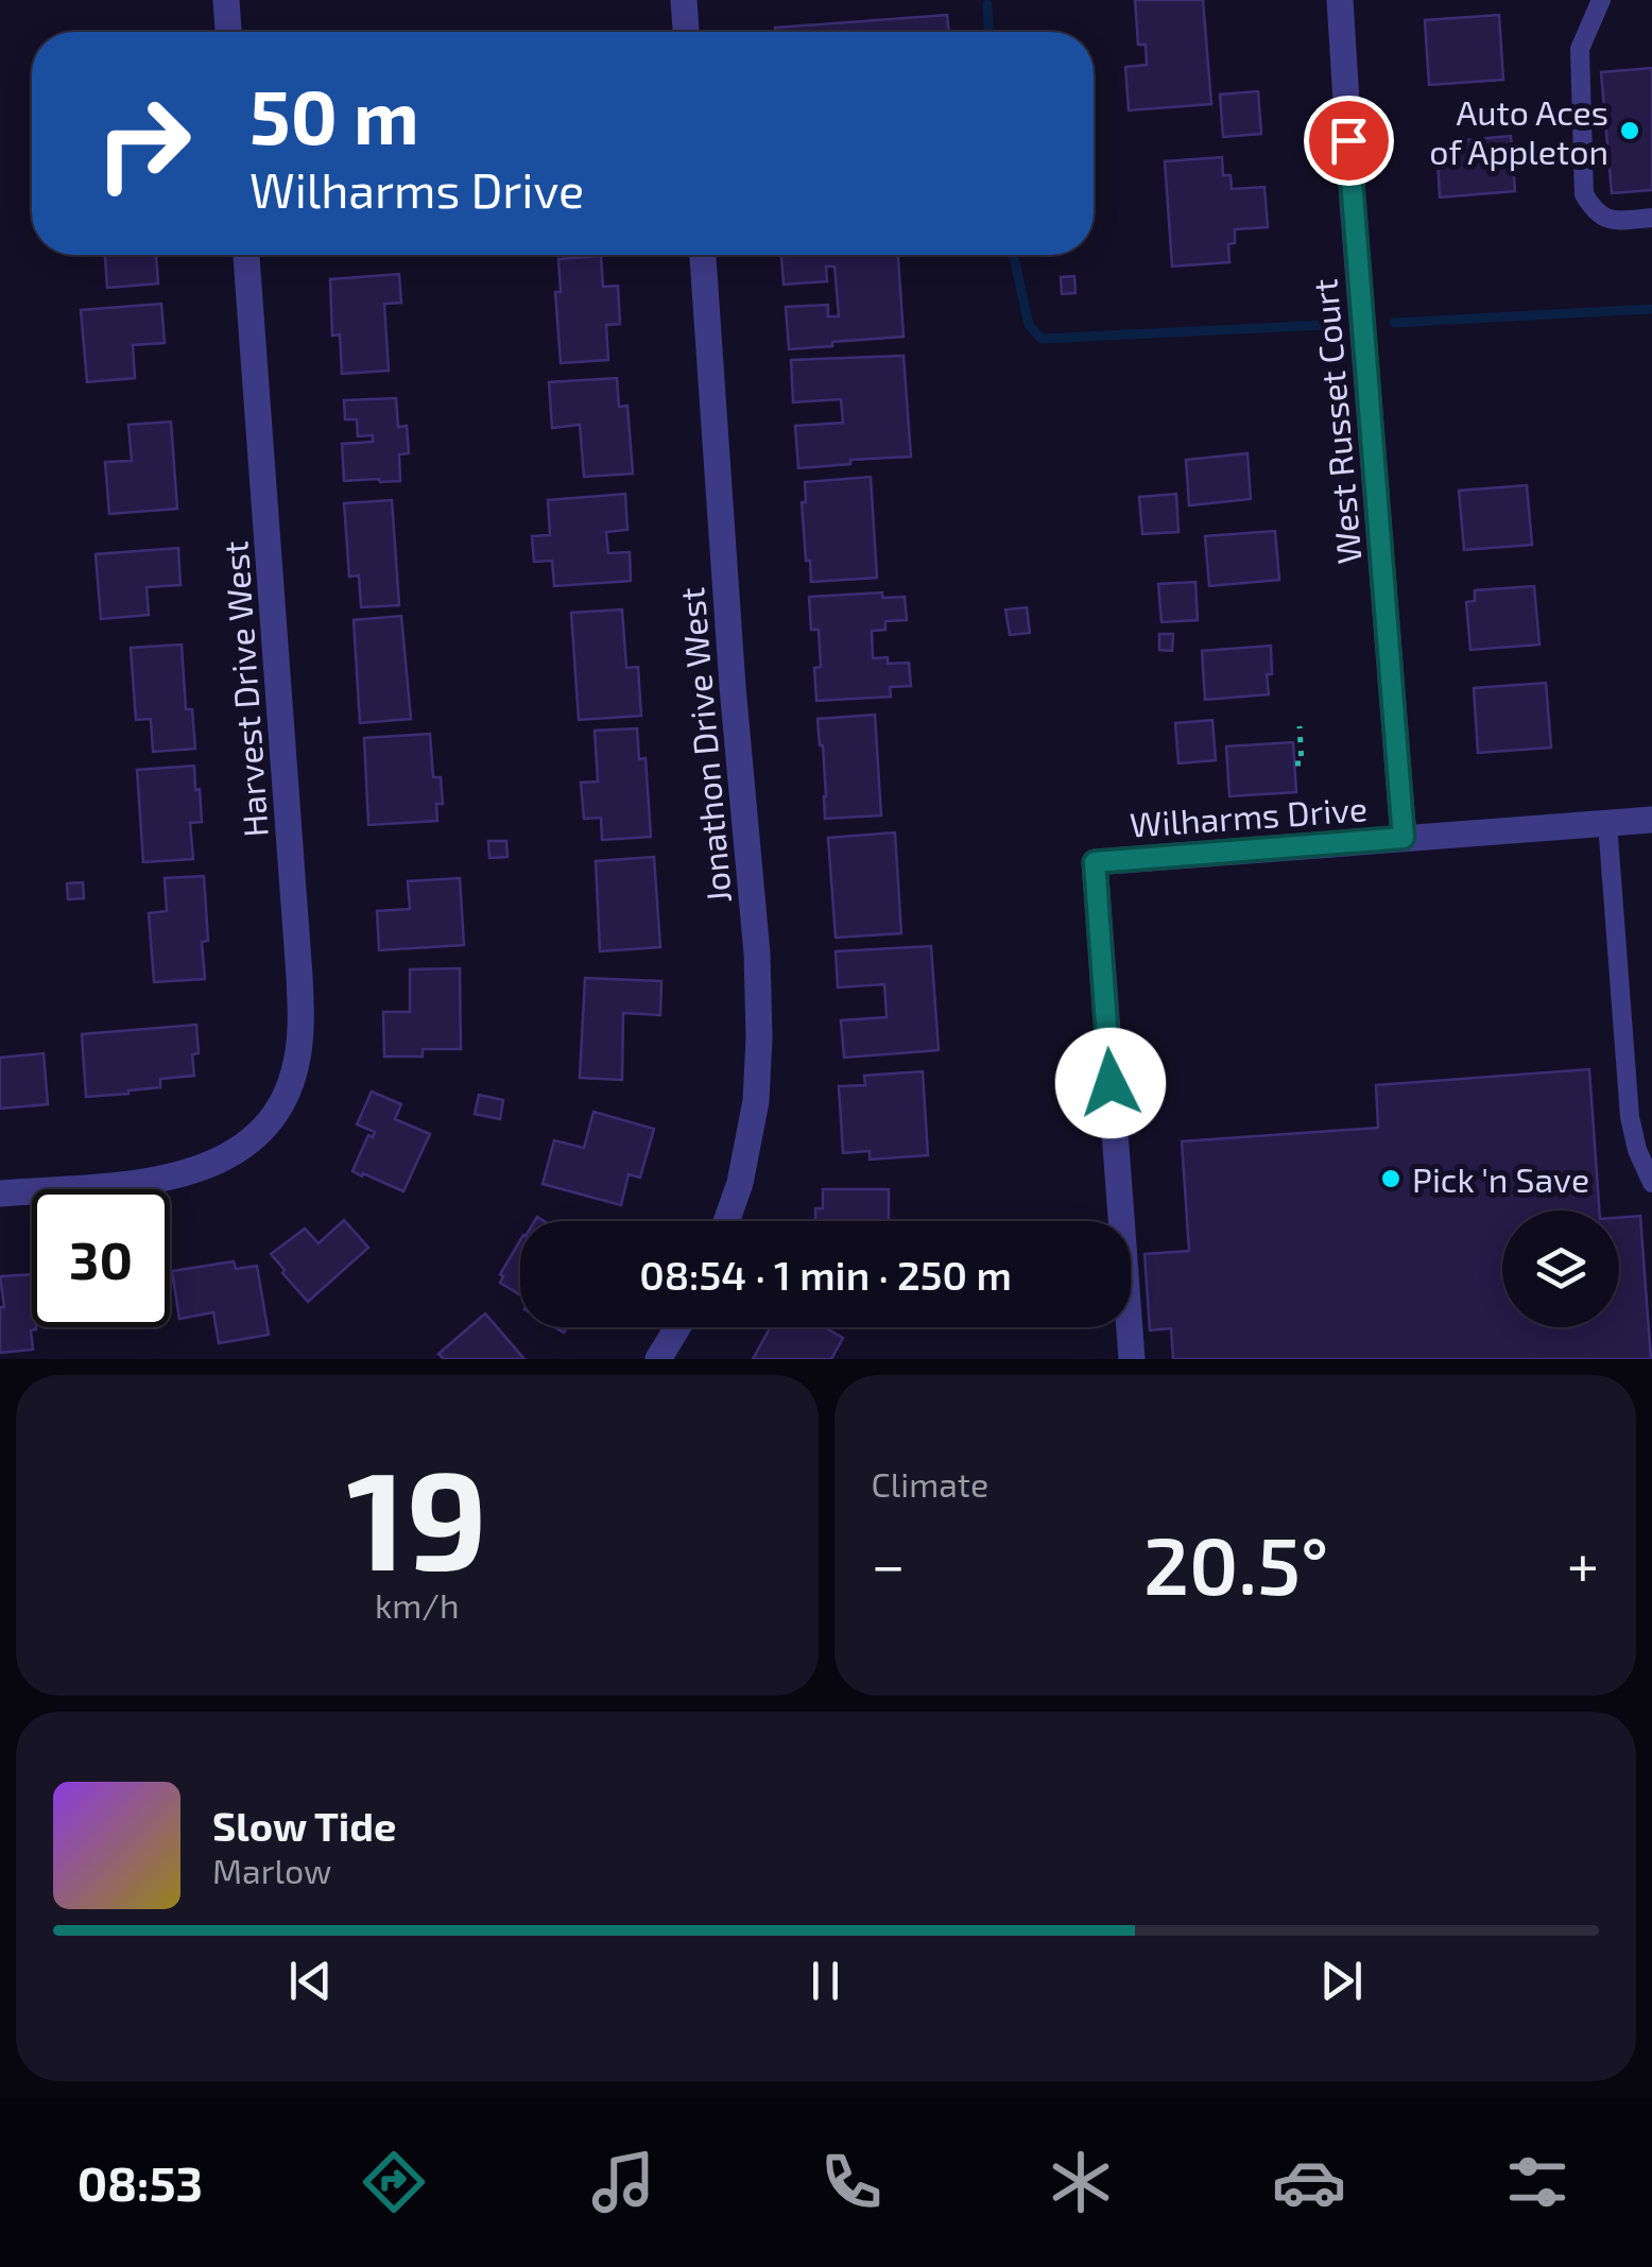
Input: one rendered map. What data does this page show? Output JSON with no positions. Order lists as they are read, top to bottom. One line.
{"streets":{"street":["West Russet Court","Harvest Drive West","Jonathon Drive West","Wilharms Drive"]},"crossings":[["West Russet Court","Wilharms Drive"]],"places":["Auto Aces of Appleton","Pick 'n Save"],"page":{"turn":["50 m","Wilharms Drive"],"limit":"30","trip":"08:54 · 1 min · 250 m","tile":[["19","km/h"],"Climate"],"heat":["−","20.5°","+"],"song":["Slow Tide","Marlow"],"tabs":"08:53"}}
